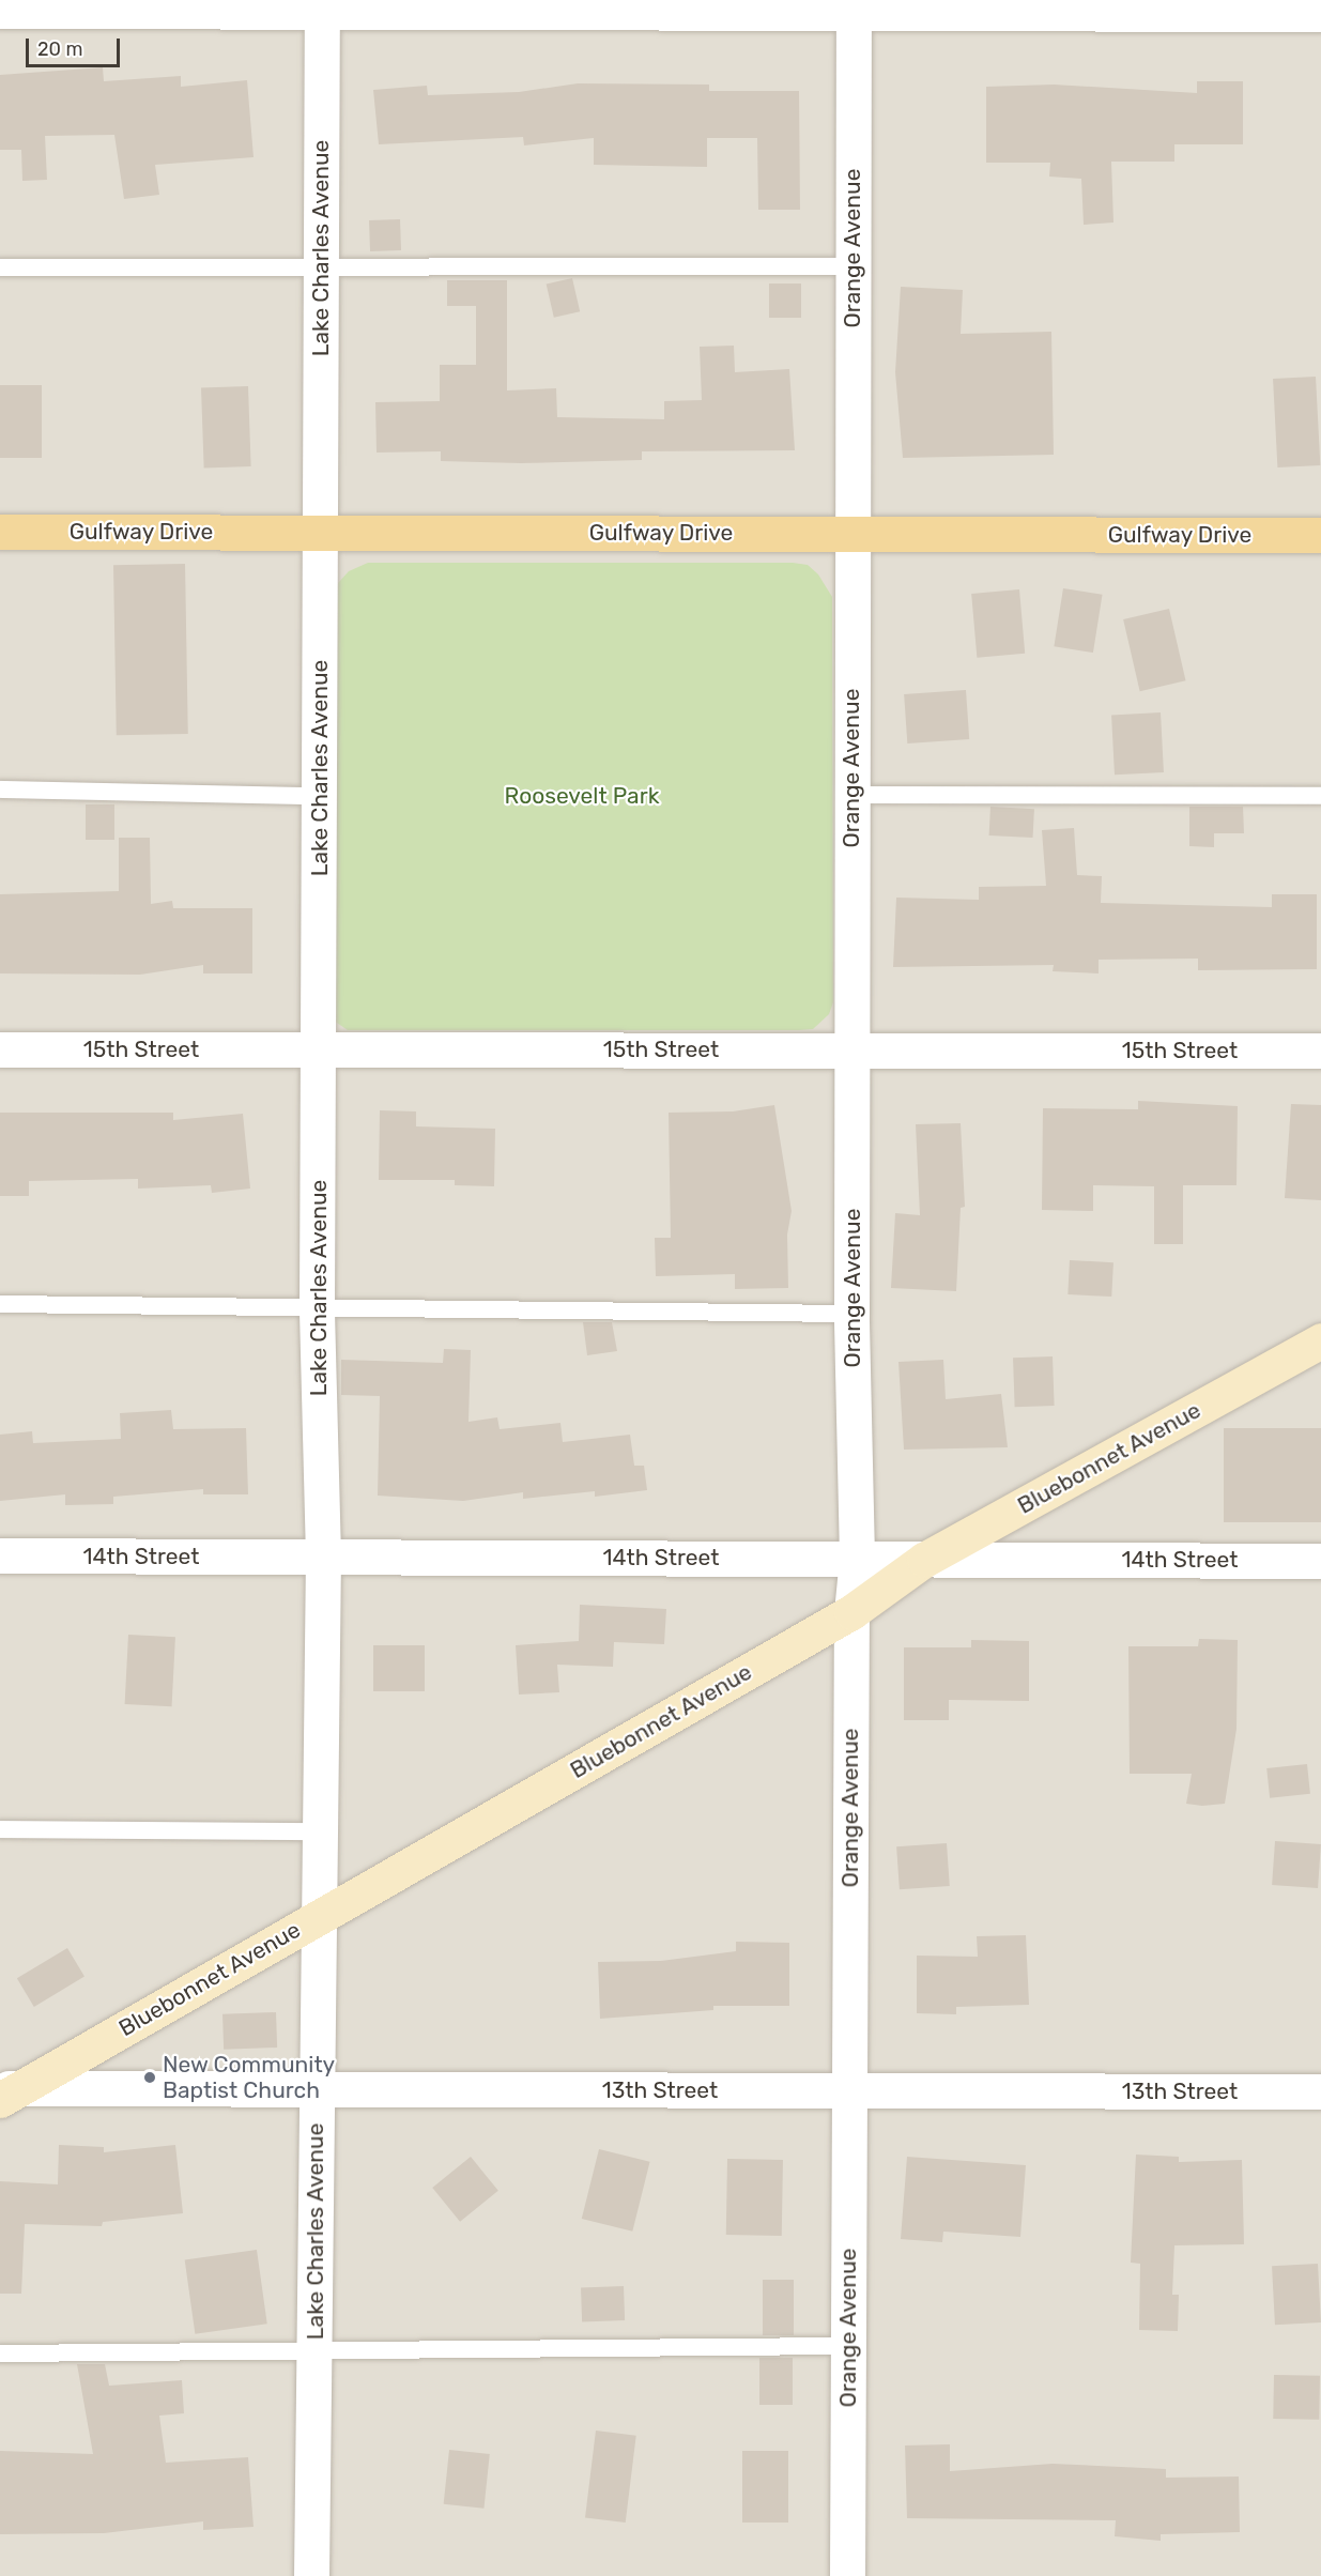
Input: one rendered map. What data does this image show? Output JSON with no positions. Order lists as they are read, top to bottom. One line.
{"streets":{"main road":["Gulfway Drive"],"street":["Lake Charles Avenue","Orange Avenue","15th Street","Bluebonnet Avenue","14th Street","13th Street"]},"crossings":[["Lake Charles Avenue","Gulfway Drive"],["Lake Charles Avenue","15th Street"],["Lake Charles Avenue","Bluebonnet Avenue"],["Lake Charles Avenue","14th Street"],["Lake Charles Avenue","13th Street"],["Orange Avenue","Gulfway Drive"],["Orange Avenue","15th Street"],["Orange Avenue","Bluebonnet Avenue"],["Orange Avenue","14th Street"],["Orange Avenue","13th Street"],["Bluebonnet Avenue","14th Street"],["Bluebonnet Avenue","13th Street"]],"parks":["Roosevelt Park"],"places":["New Community Baptist Church"],"scale_bar":"20 m"}
